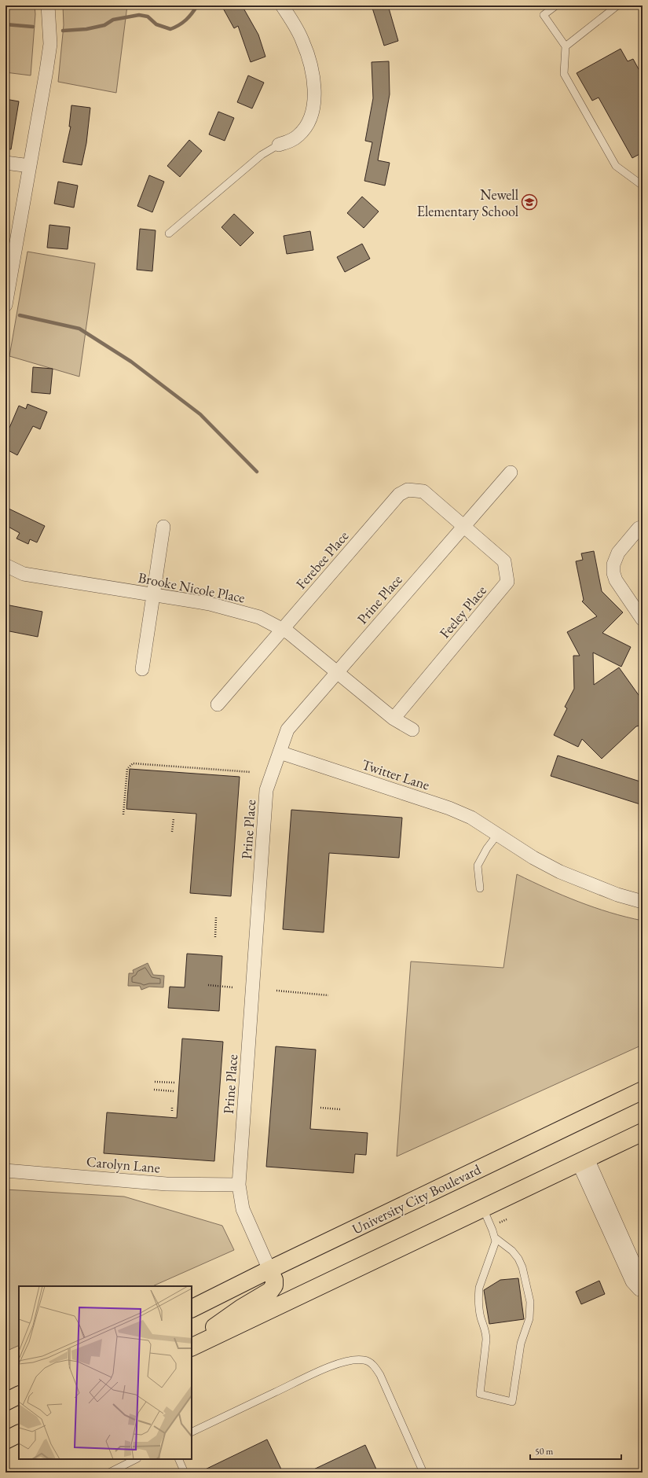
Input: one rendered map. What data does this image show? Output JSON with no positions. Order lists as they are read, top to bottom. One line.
{"streets":{"main road":["University City Boulevard"],"street":["Ferebee Place","Brooke Nicole Place","Prine Place","Feeley Place","Twitter Lane","Carolyn Lane"]},"crossings":[["Ferebee Place","Brooke Nicole Place"],["Ferebee Place","Prine Place"],["Ferebee Place","Feeley Place"],["Brooke Nicole Place","Prine Place"],["Brooke Nicole Place","Feeley Place"],["Prine Place","Feeley Place"],["Prine Place","Twitter Lane"],["Prine Place","Carolyn Lane"],["Prine Place","University City Boulevard"]],"places":{"school or university":["Newell Elementary School"]},"scale_bar":"50 m"}
